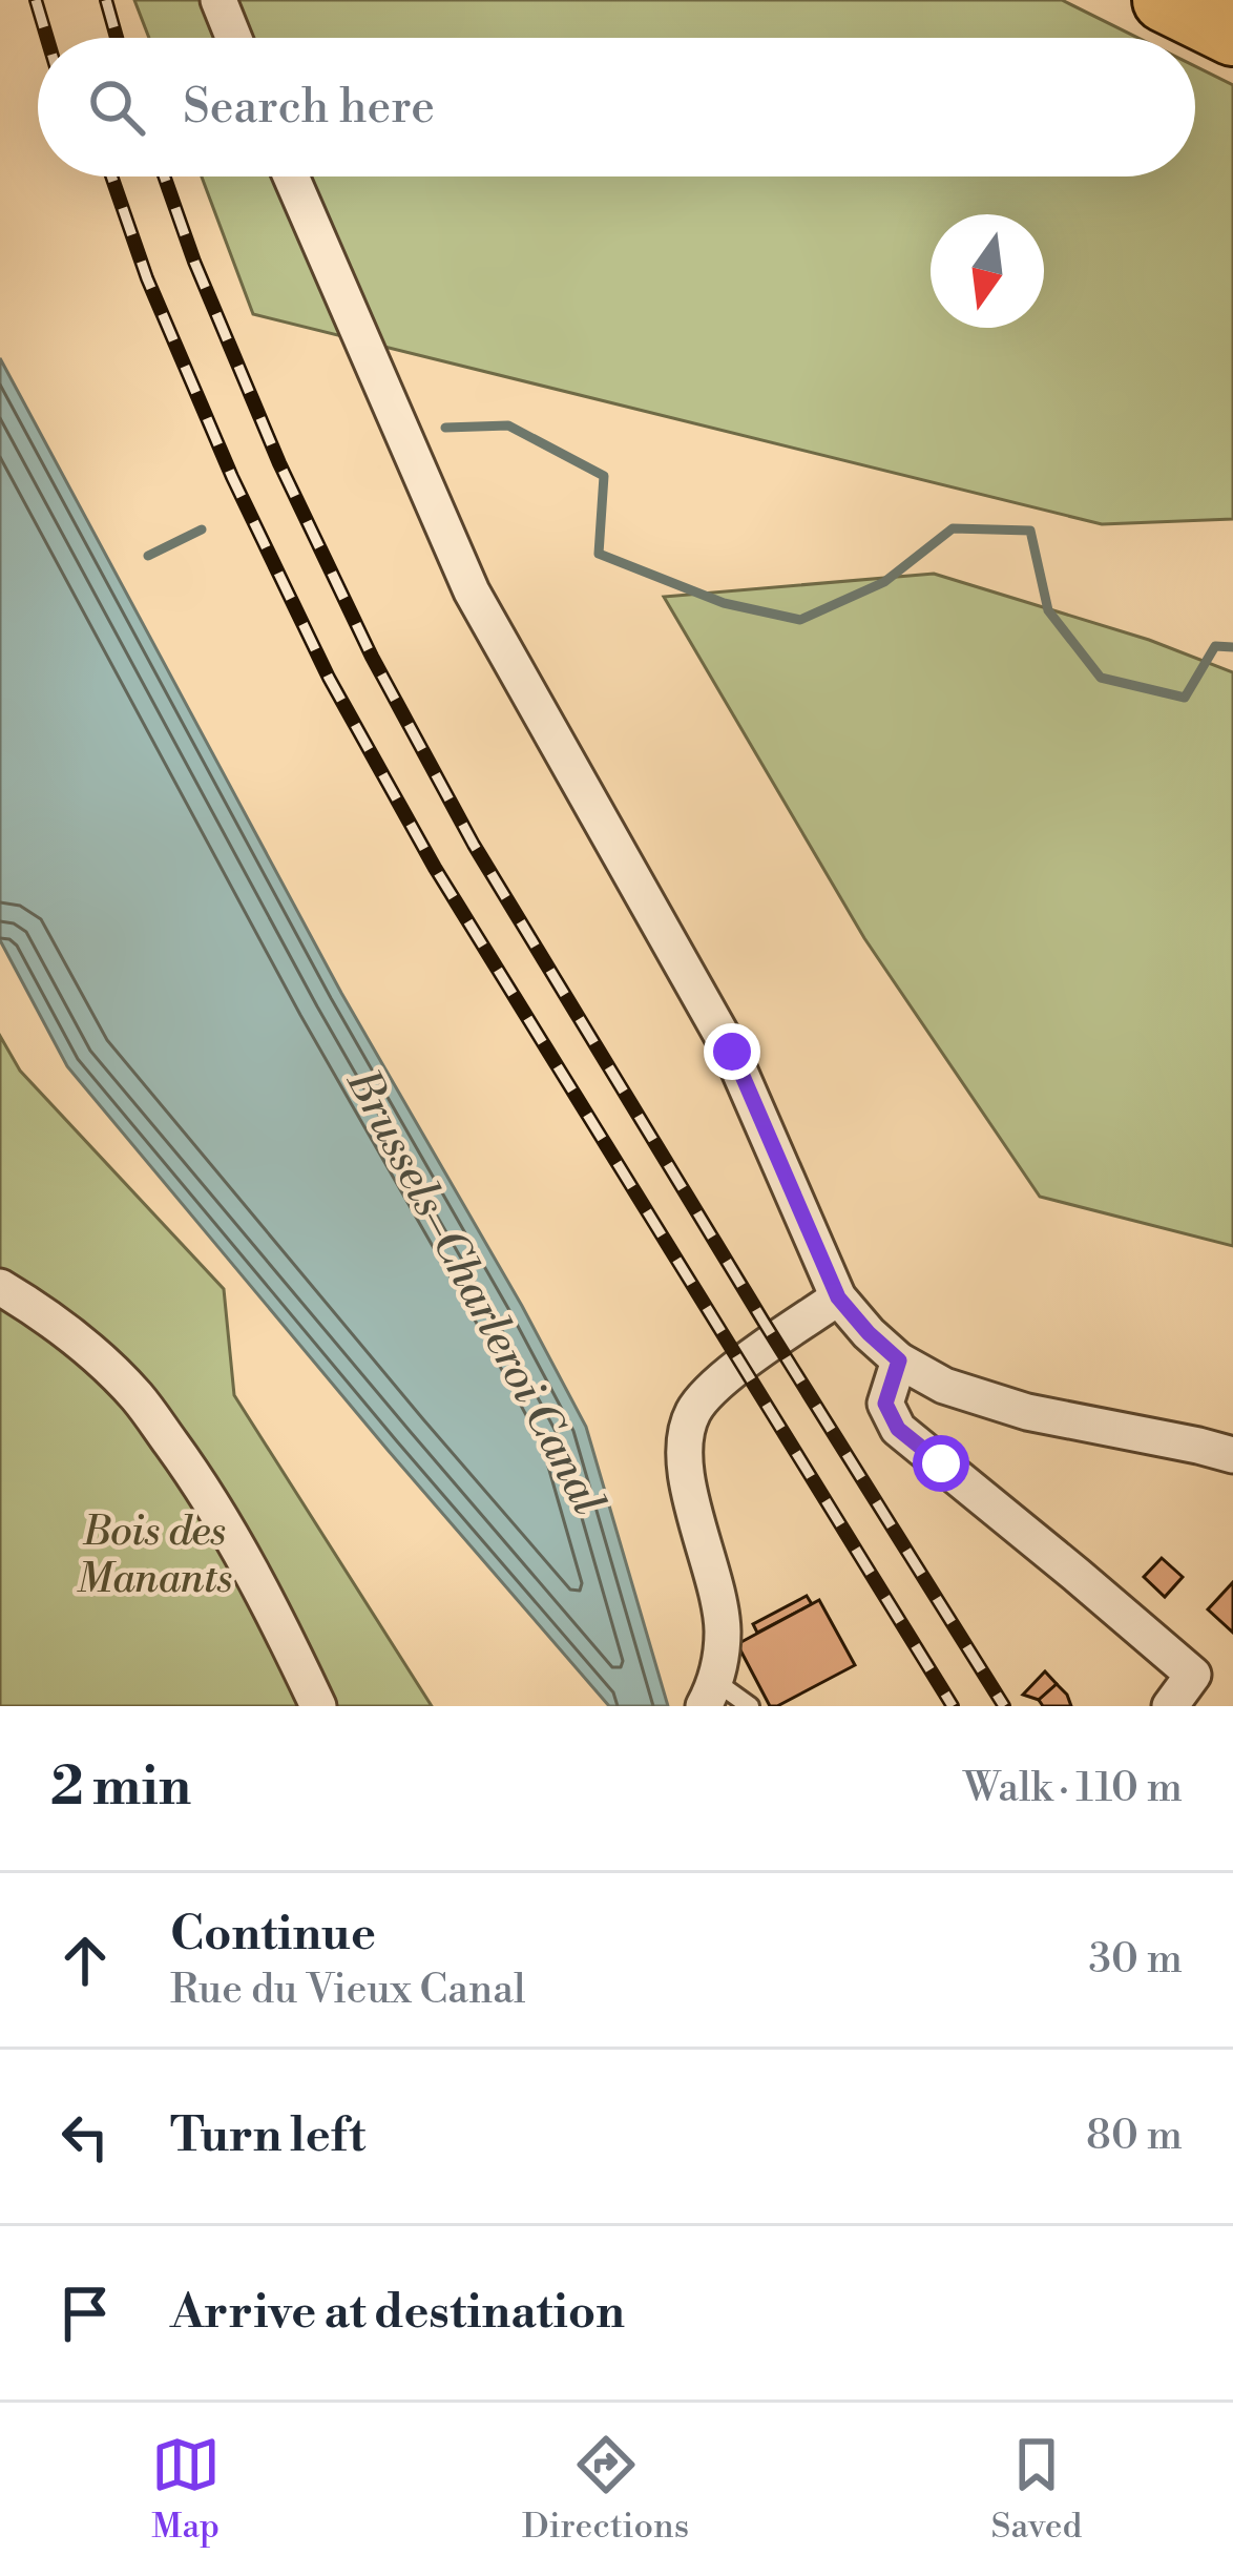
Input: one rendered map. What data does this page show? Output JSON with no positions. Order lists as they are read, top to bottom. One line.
{"water":["Brussels–Charleroi Canal"],"parks":["Bois des Manants"],"north":"bottom","page":{"search":"Search here","heading":["2 min","Walk · 110 m"],"list":[["Continue","Rue du Vieux Canal","30 m"],["Turn left","80 m"],"Arrive at destination"],"nav":["Map","Directions","Saved"]}}
